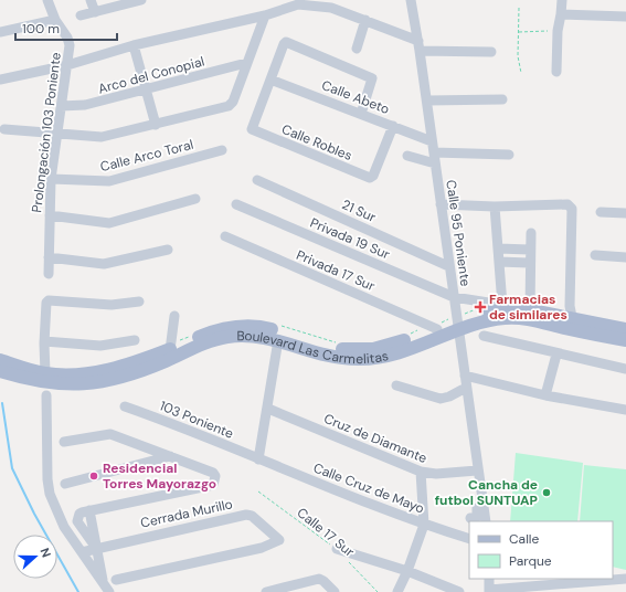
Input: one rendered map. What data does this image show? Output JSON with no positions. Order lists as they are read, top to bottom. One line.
{"streets":{"main road":["Boulevard Las Carmelitas"],"street":["Arco del Conopial","Calle Abeto","Prolongación 103 Poniente","Calle Robles","Calle Arco Toral","21 Sur","Calle 95 Poniente","Privada 19 Sur","Privada 17 Sur","103 Poniente","Cruz de Diamante","Calle Cruz de Mayo","Cerrada Murillo"],"path":["Calle 17 Sur"]},"crossings":[["Arco del Conopial","Prolongación 103 Poniente"],["Calle Abeto","Calle Robles"],["Calle Abeto","Calle 95 Poniente"],["Prolongación 103 Poniente","Calle Arco Toral"],["21 Sur","Calle 95 Poniente"],["Calle 95 Poniente","Privada 19 Sur"],["Calle 95 Poniente","Boulevard Las Carmelitas"],["Calle 95 Poniente","Cruz de Diamante"],["Privada 19 Sur","Boulevard Las Carmelitas"],["Privada 17 Sur","Boulevard Las Carmelitas"],["103 Poniente","Calle Cruz de Mayo"]],"places":{"health":["Farmacias de similares"],"other":["Residencial Torres Mayorazgo","Cancha de futbol SUNTUAP"]},"legend":["Calle","Parque"],"scale_bar":"100 m","north":"right"}
